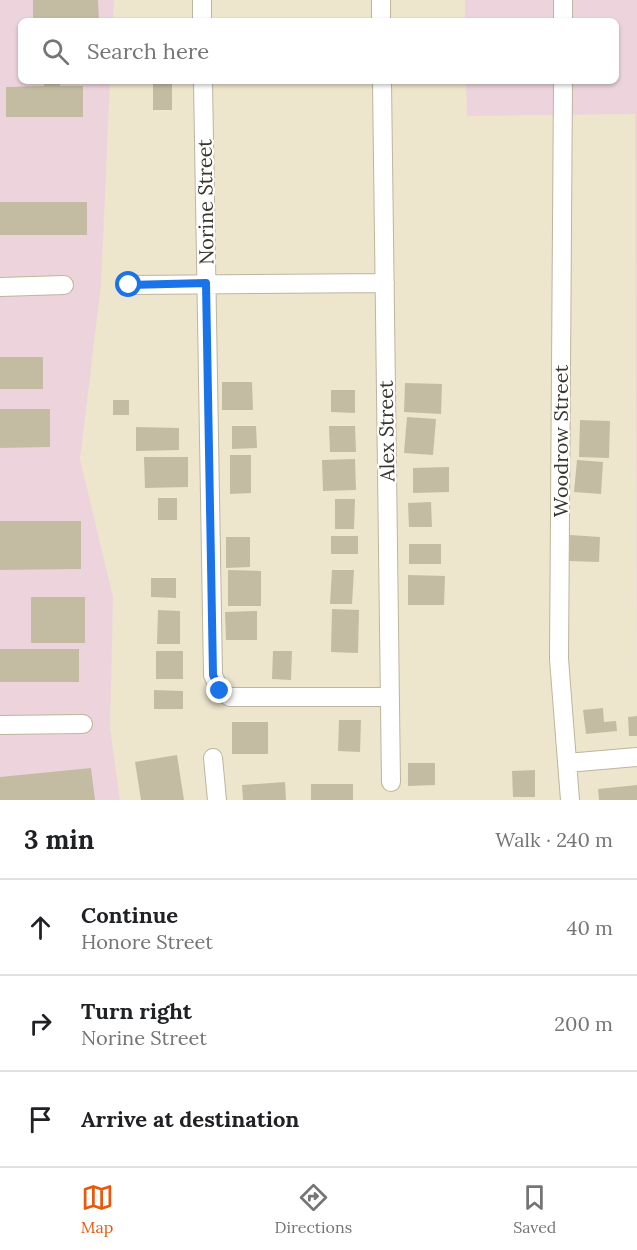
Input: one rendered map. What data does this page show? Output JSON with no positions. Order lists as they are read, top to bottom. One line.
{"streets":{"street":["Norine Street","Alex Street","Woodrow Street"]},"crossings":[["Norine Street","Alex Street"]],"page":{"search":"Search here","heading":["3 min","Walk · 240 m"],"list":[["Continue","Honore Street","40 m"],["Turn right","Norine Street","200 m"],"Arrive at destination"],"nav":["Map","Directions","Saved"]}}
